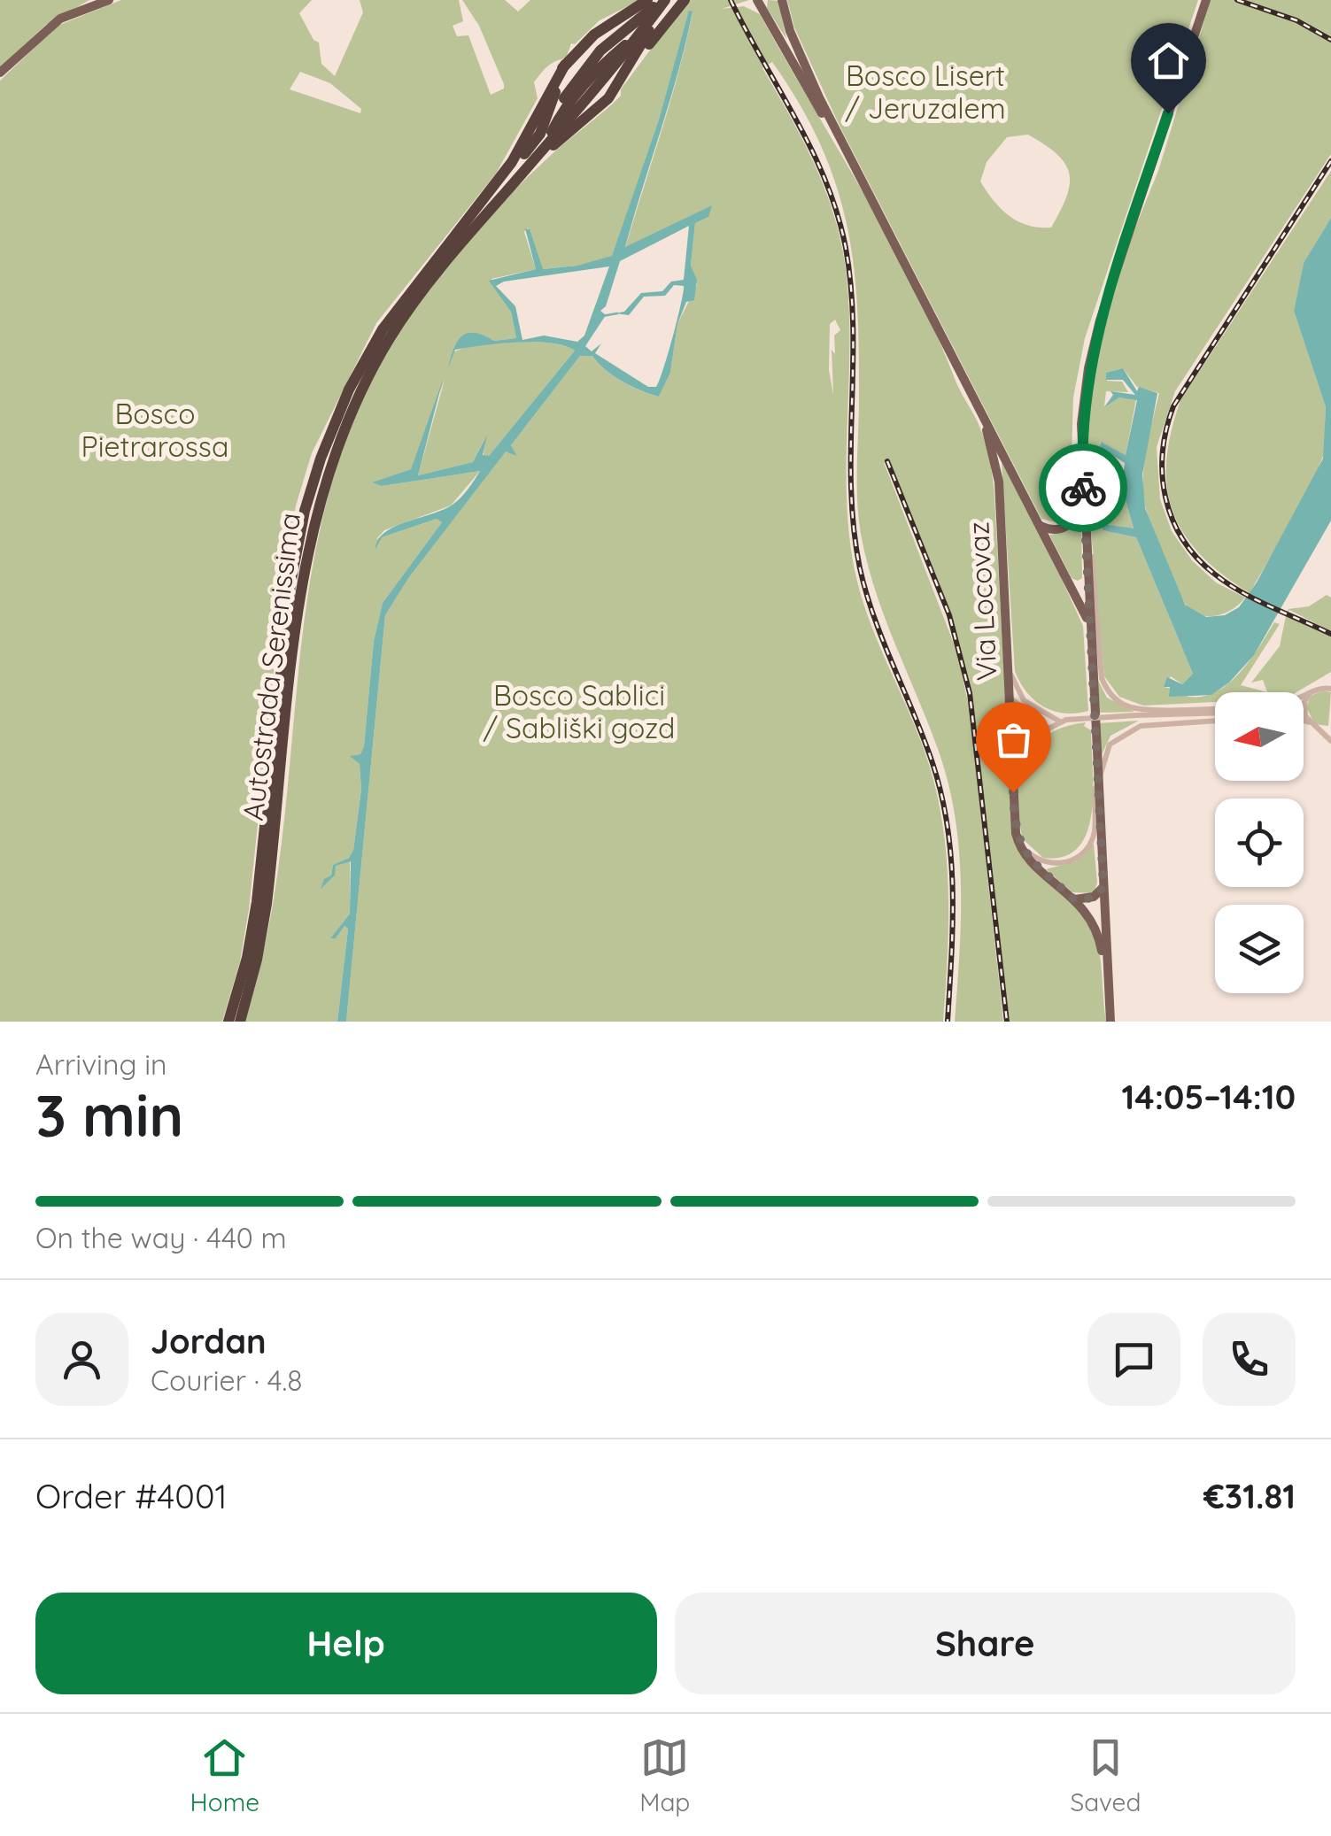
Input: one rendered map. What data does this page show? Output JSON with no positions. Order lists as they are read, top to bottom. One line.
{"streets":{"highway":["Autostrada Serenissima"],"main road":["Via Locovaz"]},"parks":["Bosco Lisert / Jeruzalem","Bosco Pietrarossa","Bosco Sablici / Sabliški gozd"],"north":"left","page":{"heading":["3 min","Arriving in","14:05–14:10"],"panel":["Jordan","Courier · 4.8","Order #4001","€31.81"],"bar":"On the way · 440 m","buttons":["Help","Share"],"tabs":["Home","Map","Saved"]}}
